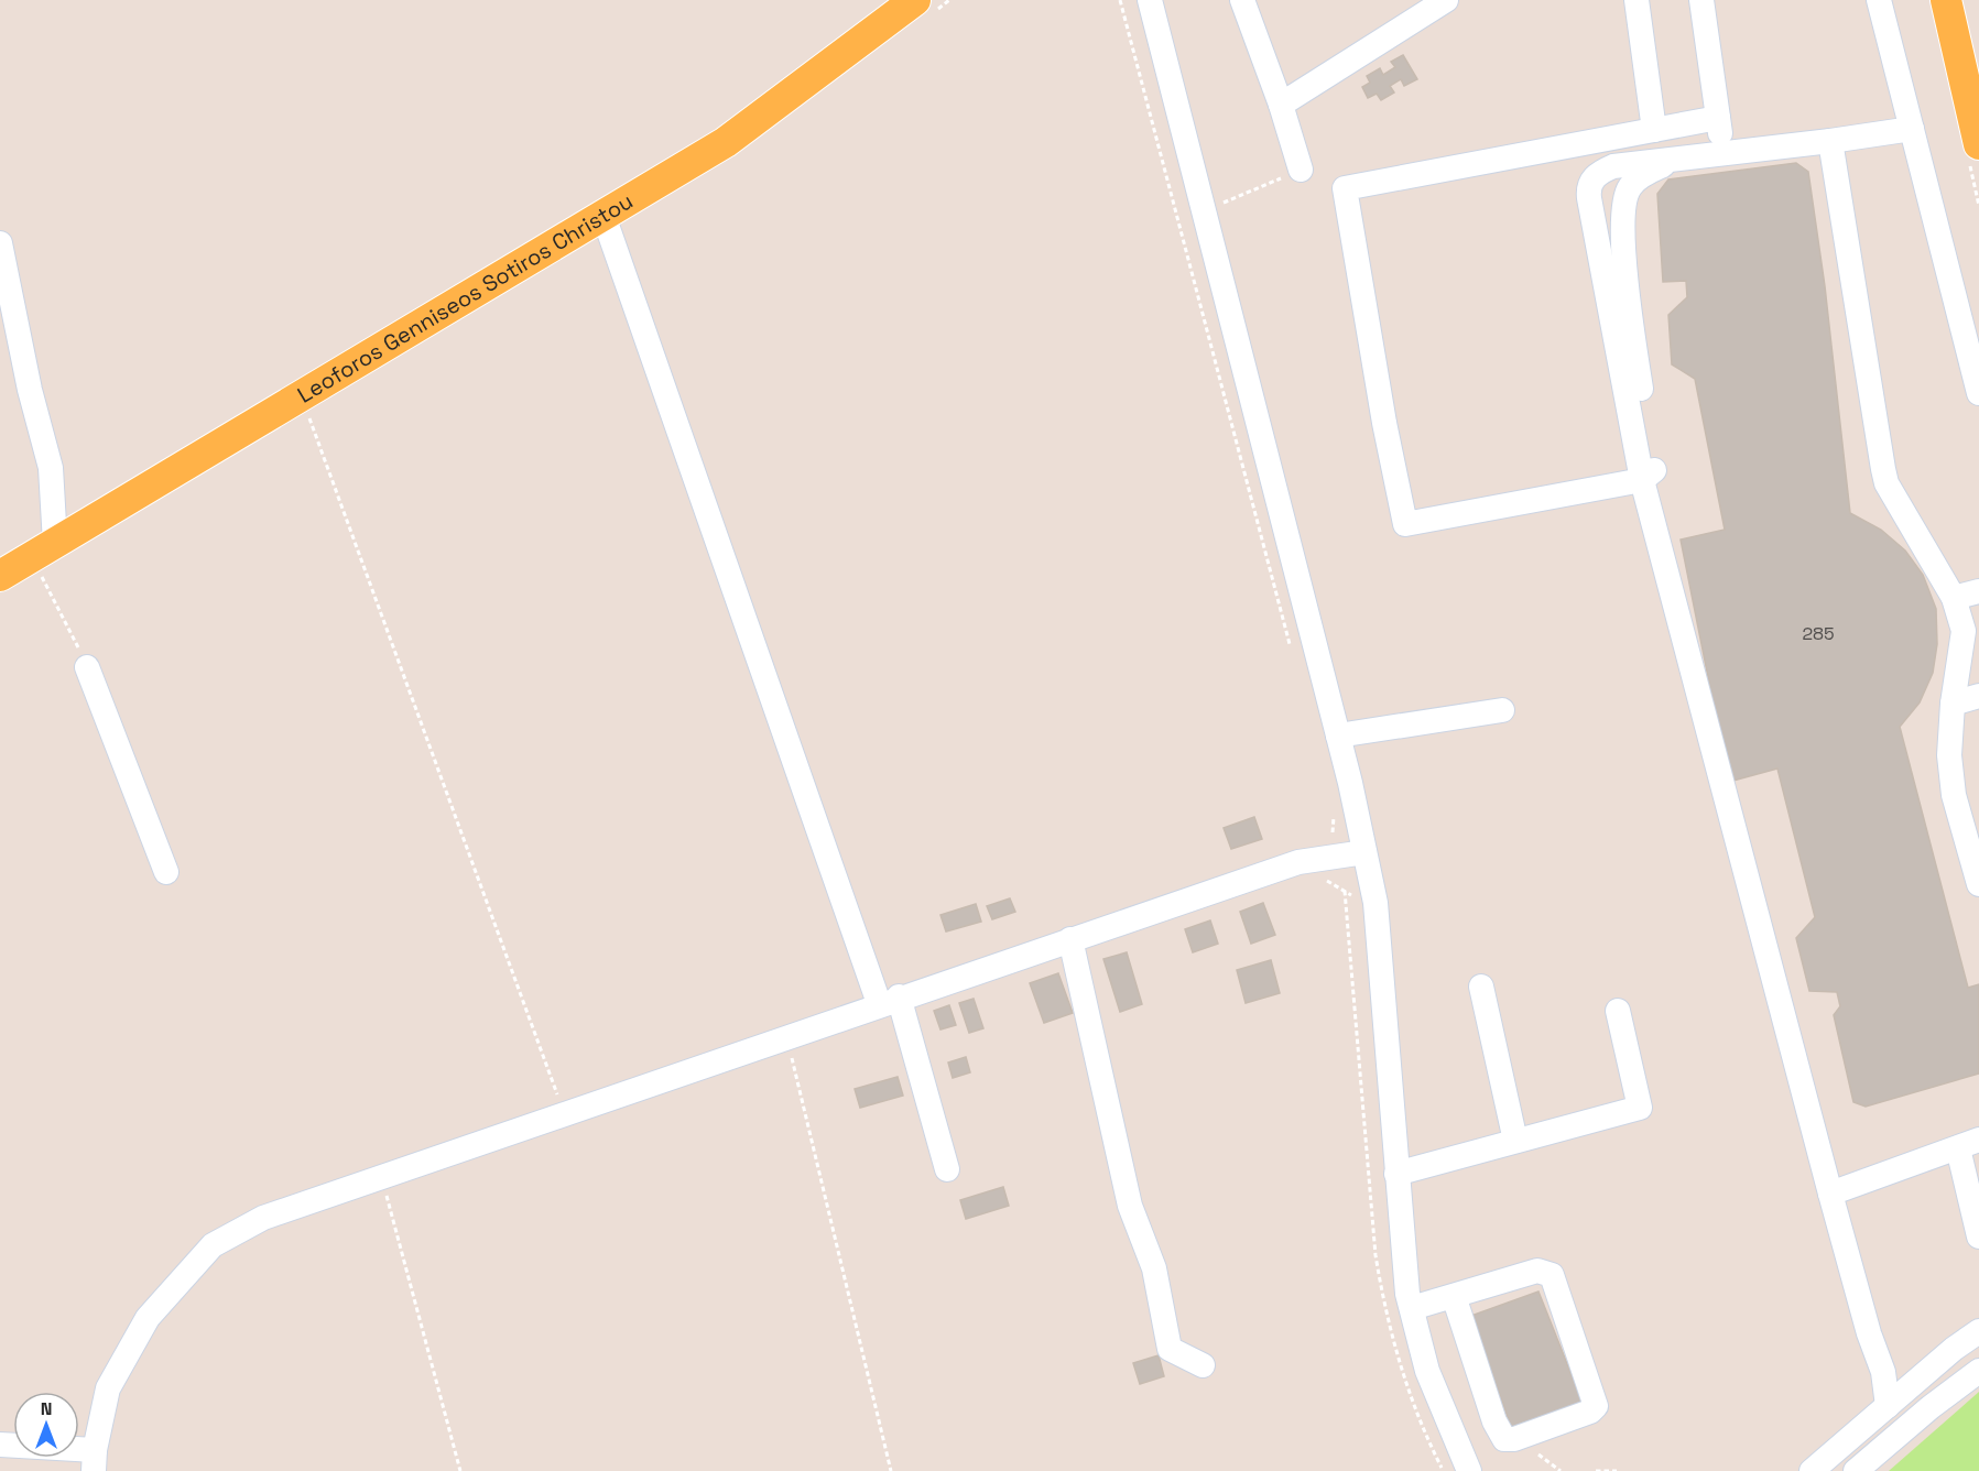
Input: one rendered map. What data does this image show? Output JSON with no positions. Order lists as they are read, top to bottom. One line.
{"streets":{"main road":["Leoforos Genniseos Sotiros Christou"]},"house_numbers":["285"],"north":"top"}
